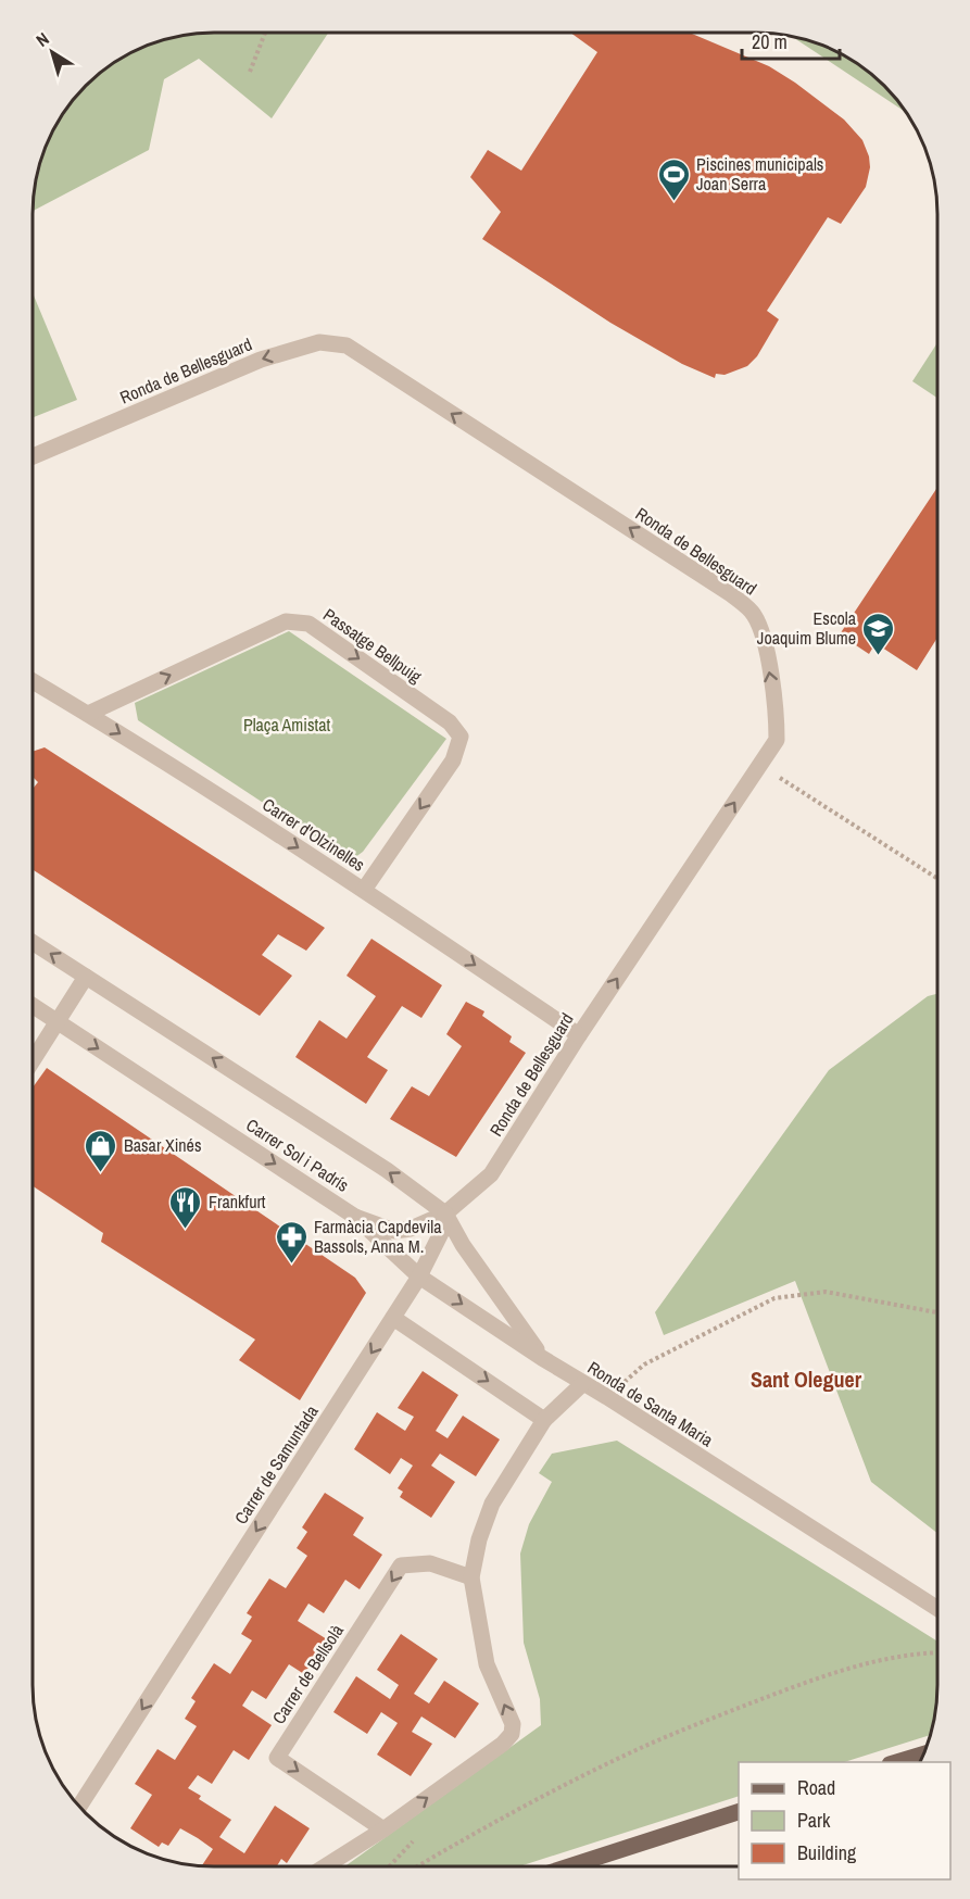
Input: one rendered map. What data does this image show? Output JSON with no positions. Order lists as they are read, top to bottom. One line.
{"streets":{"street":["Ronda de Bellesguard","Passatge Bellpuig","Carrer d'Olzinelles","Carrer Sol i Padrís","Ronda de Santa Maria","Carrer de Samuntada","Carrer de Bellsolà"]},"crossings":[["Ronda de Bellesguard","Carrer d'Olzinelles"],["Ronda de Bellesguard","Carrer Sol i Padrís"],["Ronda de Bellesguard","Ronda de Santa Maria"],["Ronda de Bellesguard","Carrer de Samuntada"],["Passatge Bellpuig","Carrer d'Olzinelles"],["Carrer Sol i Padrís","Ronda de Santa Maria"],["Carrer Sol i Padrís","Carrer de Samuntada"],["Ronda de Santa Maria","Carrer de Samuntada"]],"one_way":["Carrer d'Olzinelles","Carrer de Samuntada"],"districts":["Sant Oleguer"],"parks":["Plaça Amistat"],"places":{"sports":["Piscines municipals Joan Serra"],"school or university":["Escola Joaquim Blume"],"shop":["Basar Xinés"],"restaurant":["Frankfurt"],"pharmacy":["Farmàcia Capdevila Bassols, Anna M."]},"legend":["Road","Park","Building"],"scale_bar":"20 m","north":"top left"}
